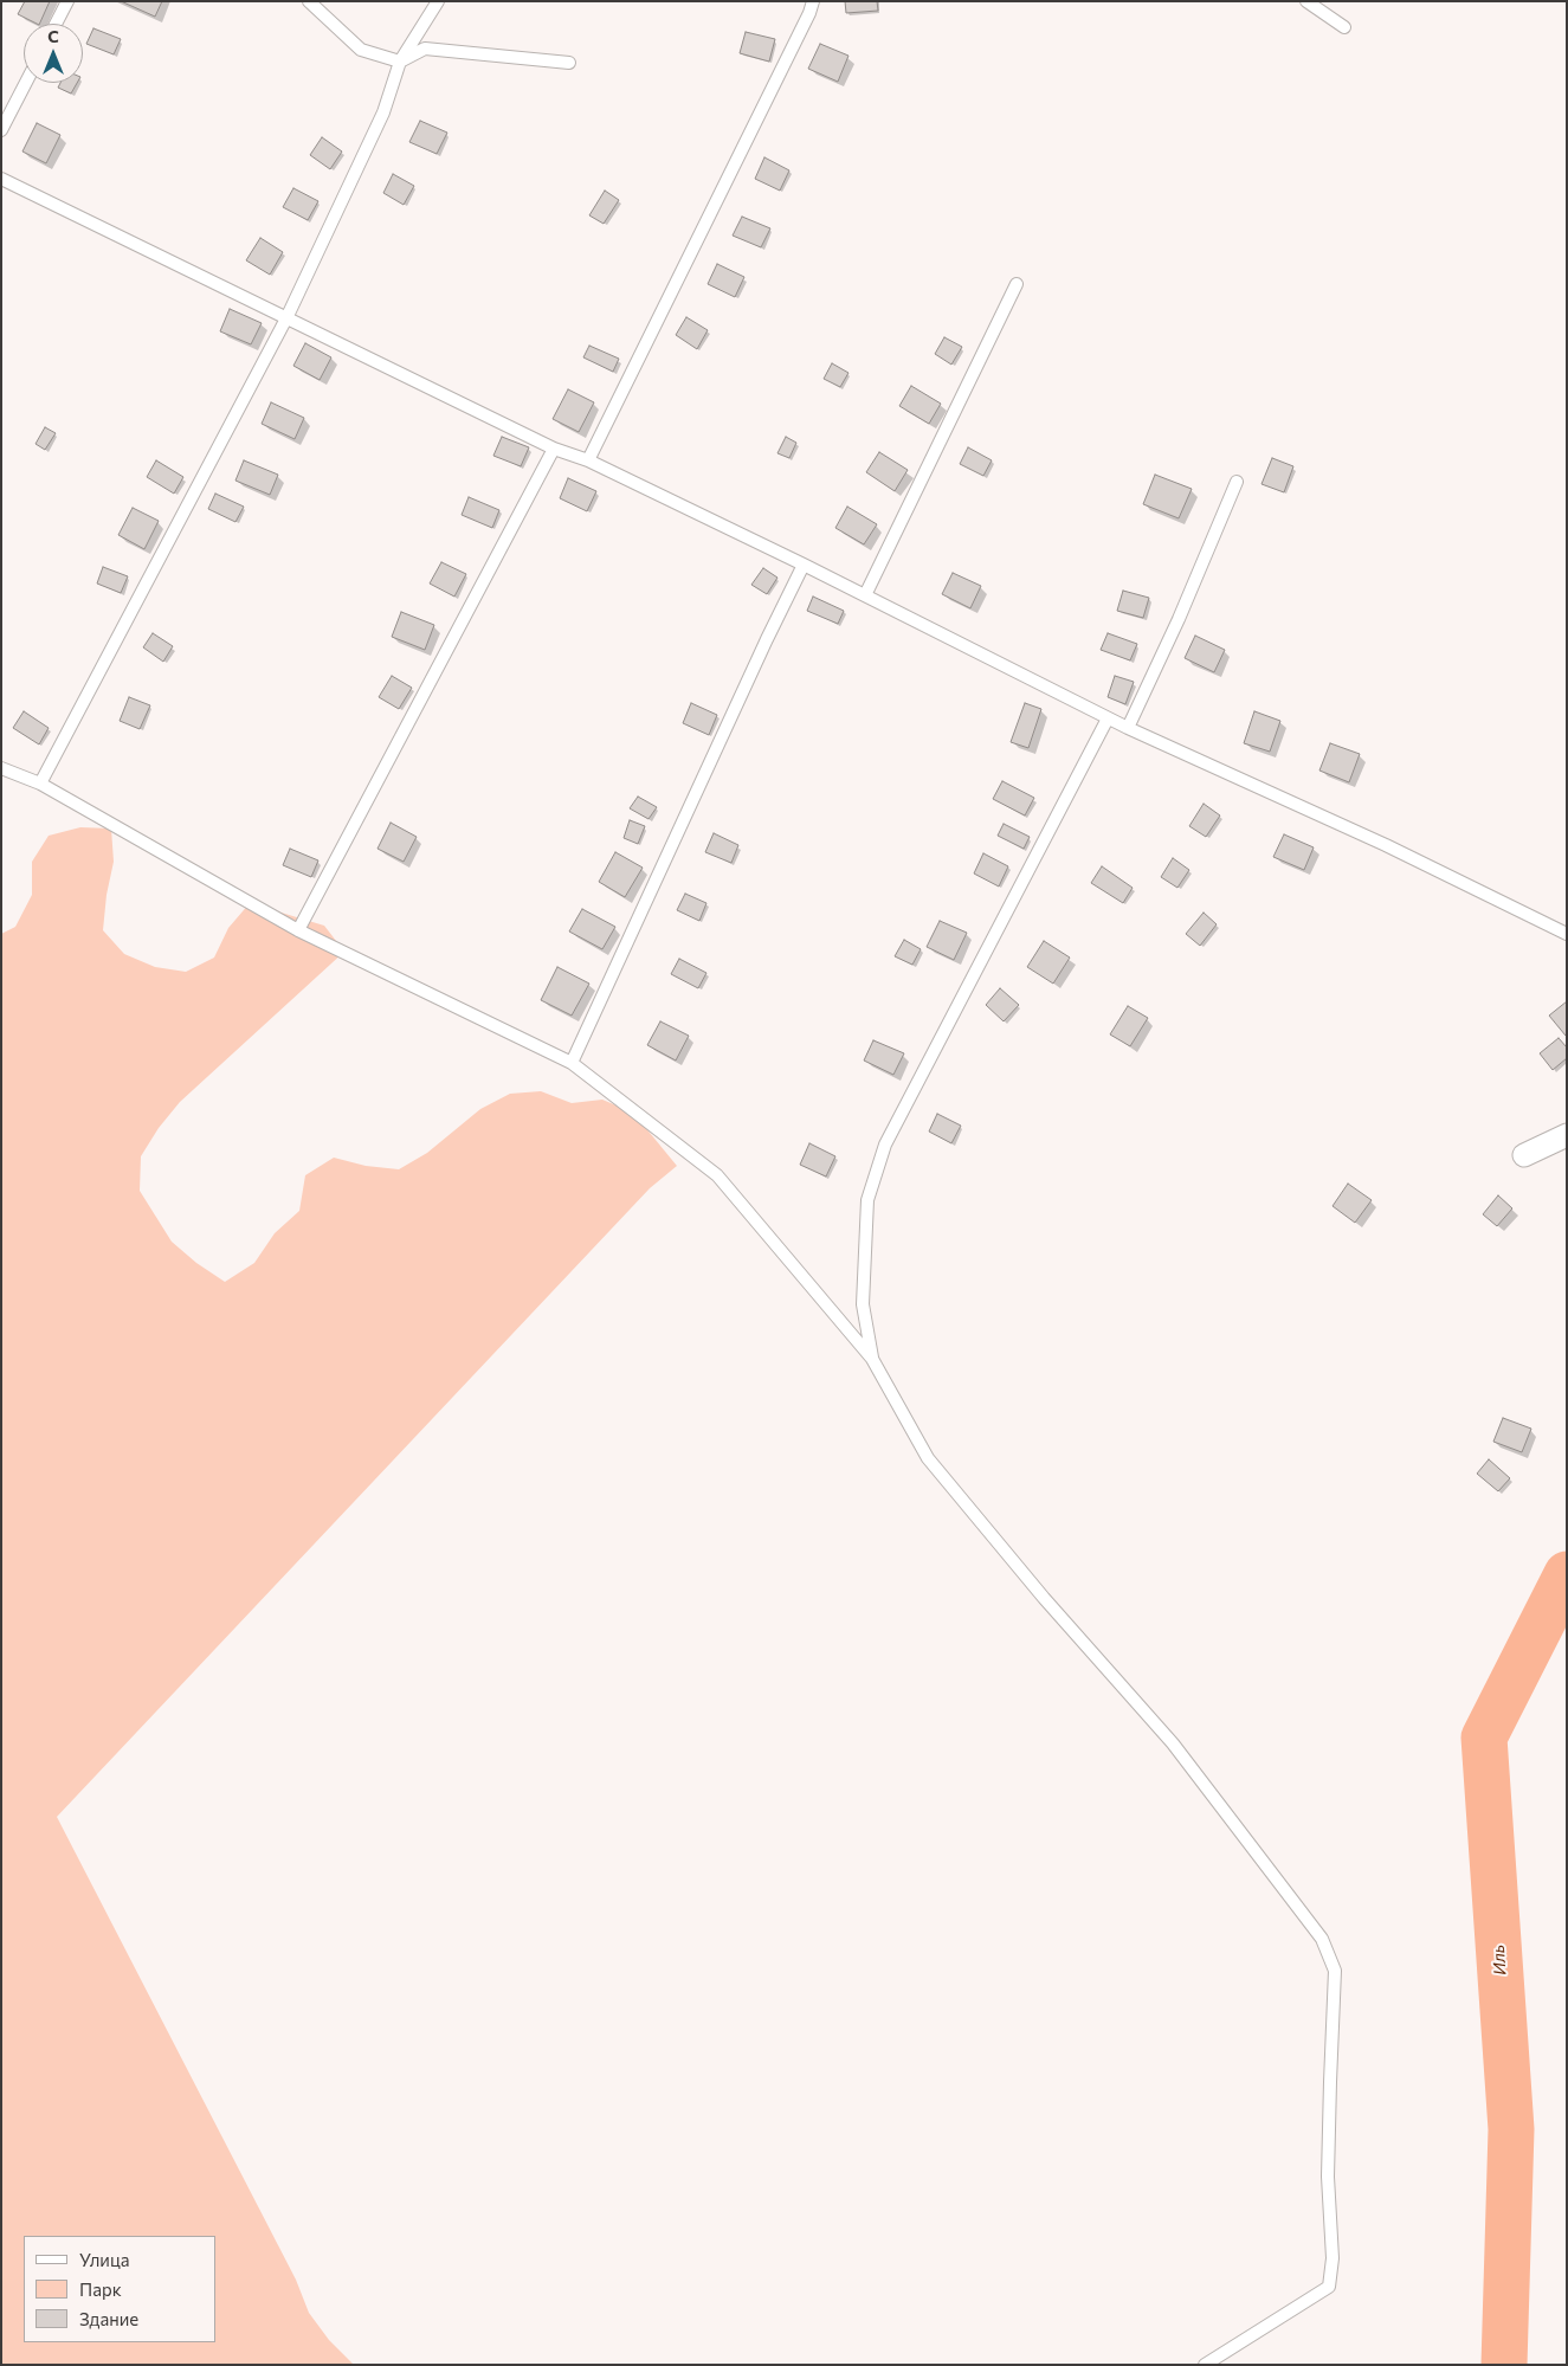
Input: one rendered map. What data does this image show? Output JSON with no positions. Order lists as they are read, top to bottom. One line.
{"water":["Иль"],"legend":["Улица","Парк","Здание"],"north":"top"}
